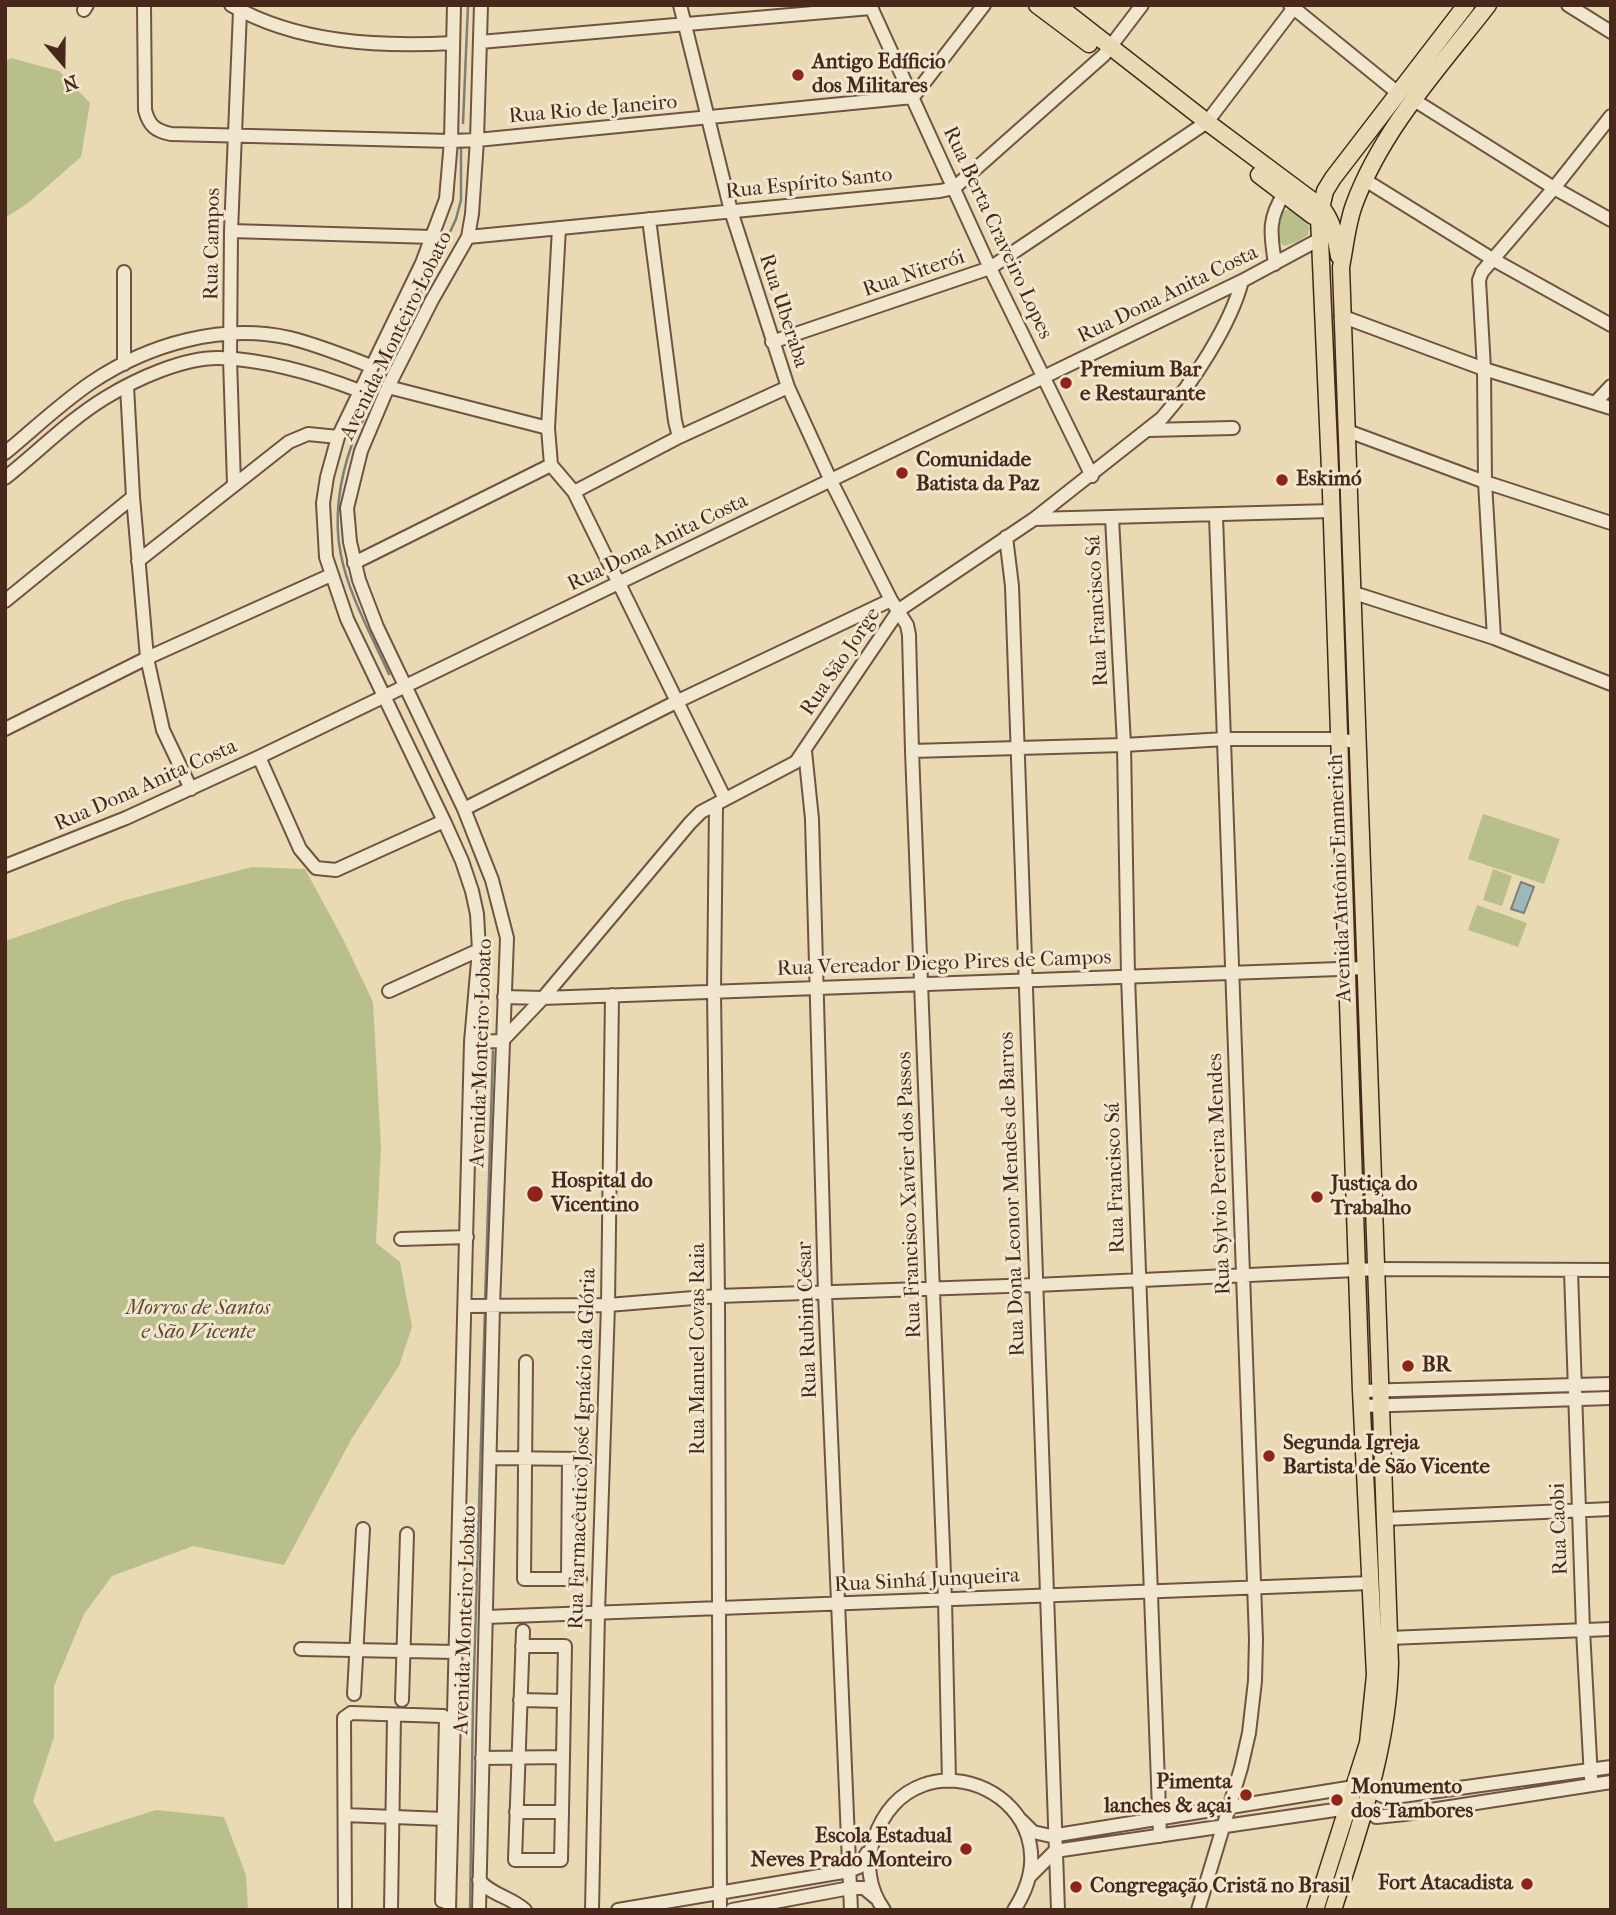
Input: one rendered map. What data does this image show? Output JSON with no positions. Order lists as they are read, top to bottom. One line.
{"streets":{"main road":["Avenida Antônio Emmerich"],"street":["Rua Rio de Janeiro","Rua Espírito Santo","Rua Berta Craveiro Lopes","Rua Campos","Rua Niterói","Rua Dona Anita Costa","Rua Uberaba","Avenida Monteiro Lobato","Rua Francisco Sá","Rua São Jorge","Rua Vereador Diego Pires de Campos","Rua Sylvio Pereira Mendes","Rua Dona Leonor Mendes de Barros","Rua Francisco Xavier dos Passos","Rua Rubim César","Rua Manuel Covas Raia","Rua Farmacêutico José Ignácio da Glória","Rua Caobi","Rua Sinhá Junqueira"]},"crossings":[["Rua Rio de Janeiro","Rua Berta Craveiro Lopes"],["Rua Rio de Janeiro","Rua Campos"],["Rua Rio de Janeiro","Rua Uberaba"],["Rua Rio de Janeiro","Avenida Monteiro Lobato"],["Rua Espírito Santo","Rua Berta Craveiro Lopes"],["Rua Espírito Santo","Rua Uberaba"],["Rua Espírito Santo","Avenida Monteiro Lobato"],["Rua Berta Craveiro Lopes","Rua Niterói"],["Rua Berta Craveiro Lopes","Rua Dona Anita Costa"],["Rua Berta Craveiro Lopes","Rua São Jorge"],["Rua Niterói","Rua Uberaba"],["Rua Dona Anita Costa","Rua Uberaba"],["Rua Dona Anita Costa","Avenida Monteiro Lobato"],["Rua Dona Anita Costa","Rua São Jorge"],["Rua Dona Anita Costa","Avenida Antônio Emmerich"],["Rua Uberaba","Rua São Jorge"],["Rua Uberaba","Rua Francisco Xavier dos Passos"],["Avenida Monteiro Lobato","Rua São Jorge"],["Avenida Monteiro Lobato","Rua Vereador Diego Pires de Campos"],["Avenida Monteiro Lobato","Rua Sinhá Junqueira"],["Rua Francisco Sá","Rua Vereador Diego Pires de Campos"],["Rua Francisco Sá","Rua Sinhá Junqueira"],["Rua São Jorge","Rua Vereador Diego Pires de Campos"],["Rua São Jorge","Rua Dona Leonor Mendes de Barros"],["Rua São Jorge","Rua Francisco Xavier dos Passos"],["Rua São Jorge","Rua Rubim César"],["Rua São Jorge","Rua Manuel Covas Raia"],["Avenida Antônio Emmerich","Rua Vereador Diego Pires de Campos"],["Avenida Antônio Emmerich","Rua Sinhá Junqueira"],["Rua Vereador Diego Pires de Campos","Rua Sylvio Pereira Mendes"],["Rua Vereador Diego Pires de Campos","Rua Dona Leonor Mendes de Barros"],["Rua Vereador Diego Pires de Campos","Rua Francisco Xavier dos Passos"],["Rua Vereador Diego Pires de Campos","Rua Rubim César"],["Rua Vereador Diego Pires de Campos","Rua Manuel Covas Raia"],["Rua Vereador Diego Pires de Campos","Rua Farmacêutico José Ignácio da Glória"],["Rua Sylvio Pereira Mendes","Rua Sinhá Junqueira"],["Rua Dona Leonor Mendes de Barros","Rua Sinhá Junqueira"],["Rua Francisco Xavier dos Passos","Rua Sinhá Junqueira"],["Rua Rubim César","Rua Sinhá Junqueira"],["Rua Manuel Covas Raia","Rua Sinhá Junqueira"],["Rua Farmacêutico José Ignácio da Glória","Rua Sinhá Junqueira"]],"parks":["Morros de Santos e São Vicente"],"places":["Antigo Edíficio dos Militares","Premium Bar e Restaurante","Comunidade Batista da Paz","Eskimó","Hospital do Vicentino","Justiça do Trabalho","BR","Segunda Igreja Bartista de São Vicente","Pimenta lanches & açai","Monumento dos Tambores","Escola Estadual Neves Prado Monteiro","Fort Atacadista","Congregação Cristã no Brasil"],"north":"bottom"}
